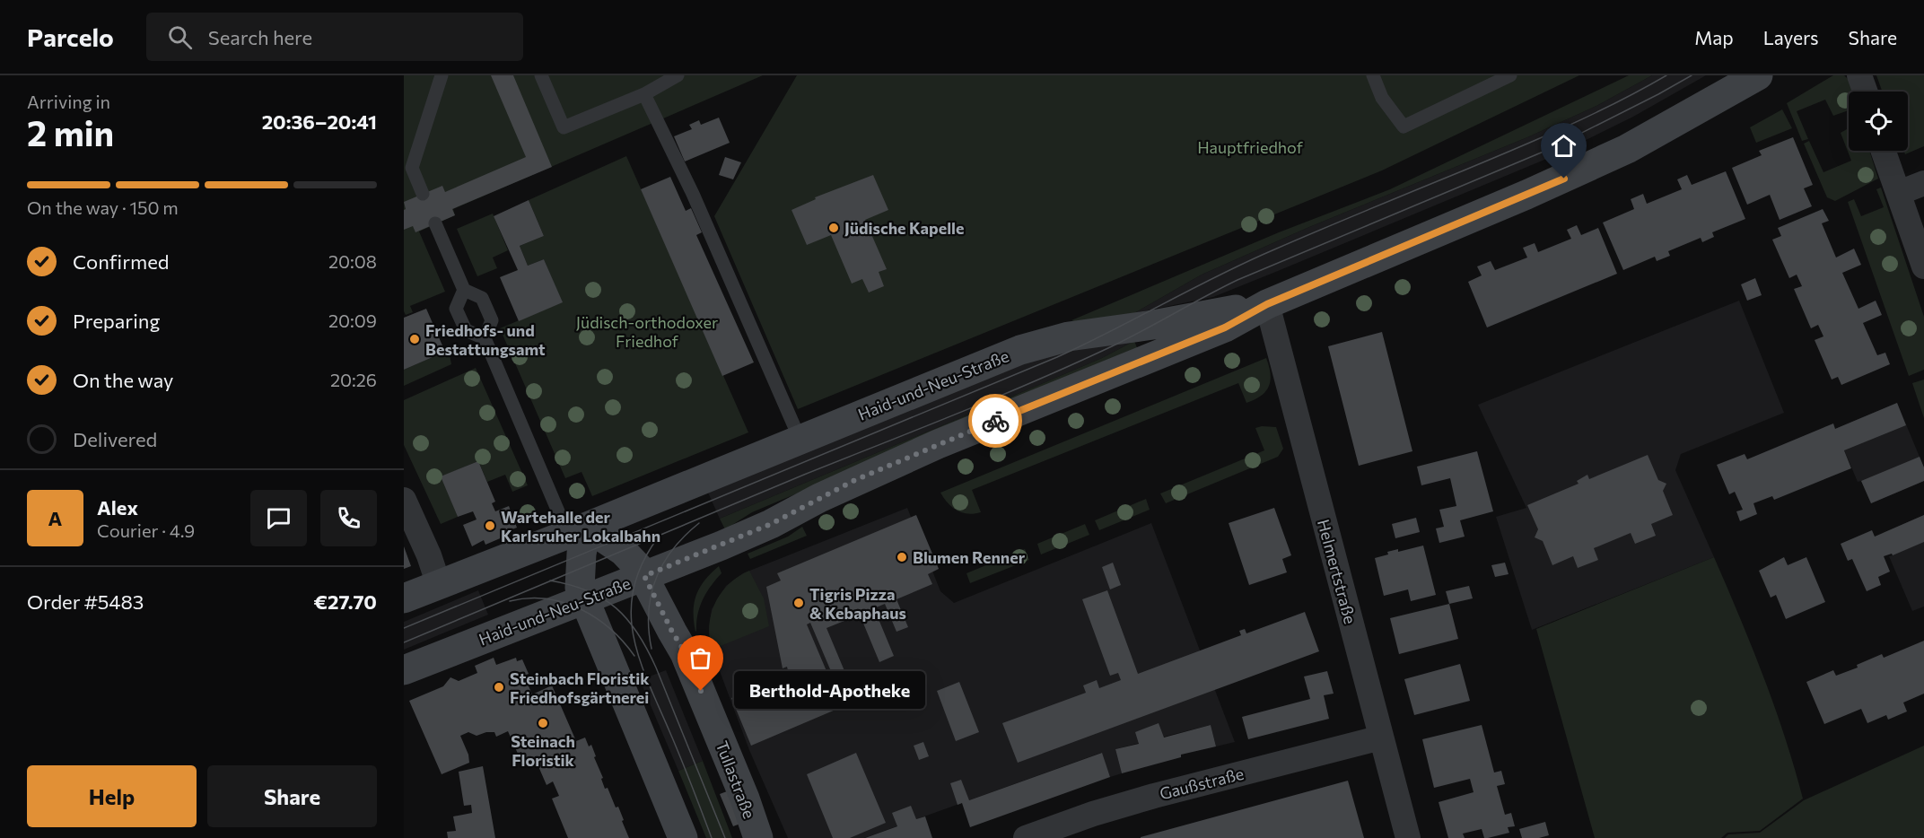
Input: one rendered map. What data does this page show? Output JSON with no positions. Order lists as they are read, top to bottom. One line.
{"streets":{"main road":["Haid-und-Neu-Straße","Tullastraße"],"street":["Helmertstraße","Gaußstraße"]},"crossings":[["Haid-und-Neu-Straße","Helmertstraße"],["Haid-und-Neu-Straße","Tullastraße"],["Helmertstraße","Gaußstraße"]],"parks":["Hauptfriedhof","Jüdisch-orthodoxer Friedhof"],"places":["Jüdische Kapelle","Friedhofs- und Bestattungsamt","Wartehalle der Karlsruher Lokalbahn","Blumen Renner","Tigris Pizza & Kebaphaus","Steinbach Floristik Friedhofsgärtnerei","Berthold-Apotheke","Steinach Floristik"],"page":{"header":"Parcelo","search":"Search here","nav":["Map","Layers","Share"],"heading":["2 min","Arriving in","20:36–20:41"],"panel":["Alex","Courier · 4.9","Order #5483","€27.70"],"bar":"On the way · 150 m","list":[["Confirmed","20:08"],["Preparing","20:09"],["On the way","20:26"],"Delivered"],"round":"A","bubble":"Berthold-Apotheke","buttons":["Help","Share"]}}
